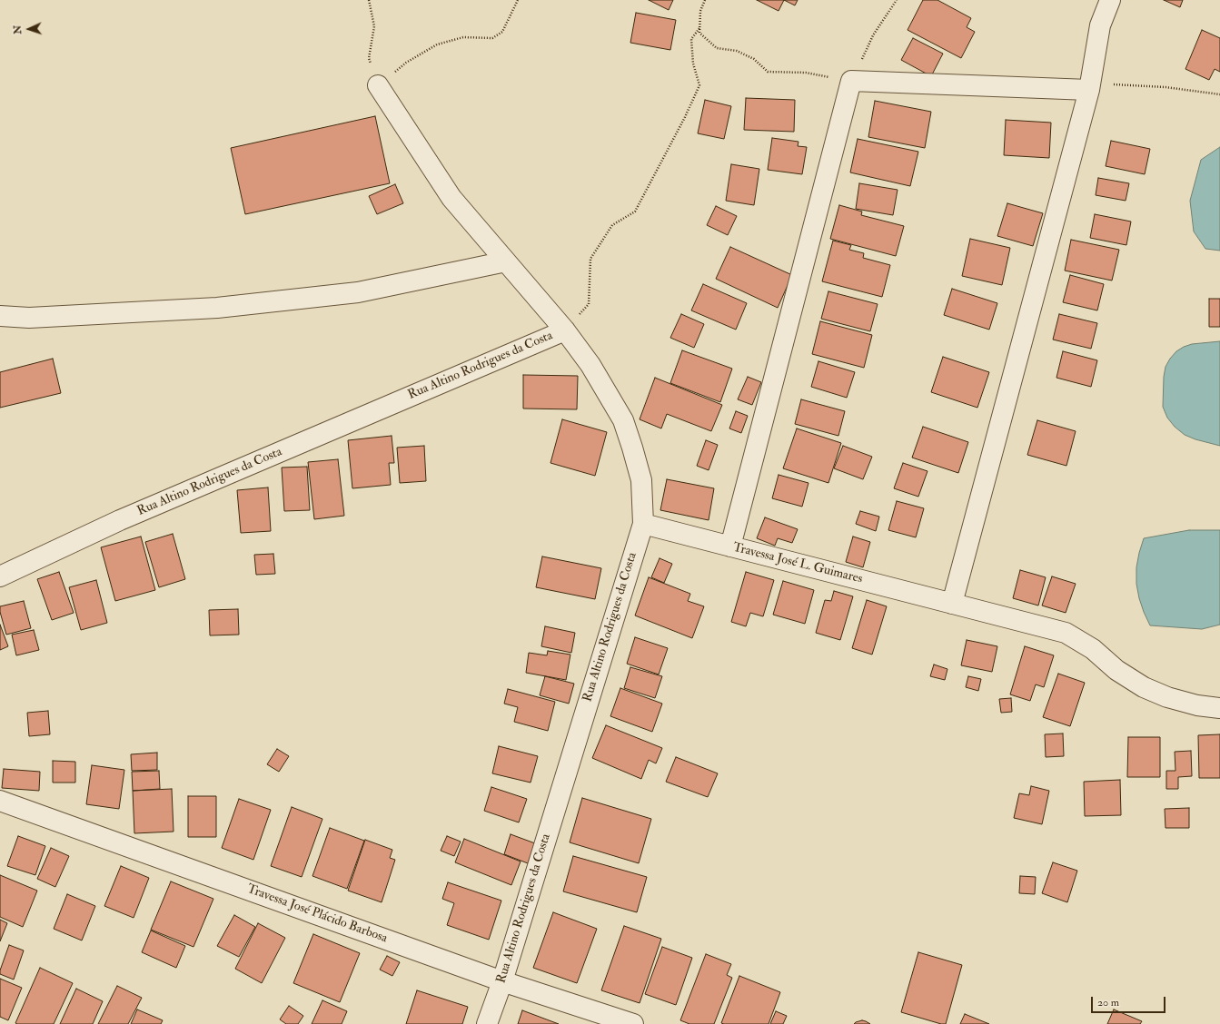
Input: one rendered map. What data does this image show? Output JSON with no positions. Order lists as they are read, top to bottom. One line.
{"streets":{"street":["Rua Altino Rodrigues da Costa","Travessa José L. Guimares","Travessa José Plácido Barbosa"]},"crossings":[["Rua Altino Rodrigues da Costa","Travessa José L. Guimares"],["Rua Altino Rodrigues da Costa","Travessa José Plácido Barbosa"]],"scale_bar":"20 m","north":"left"}
